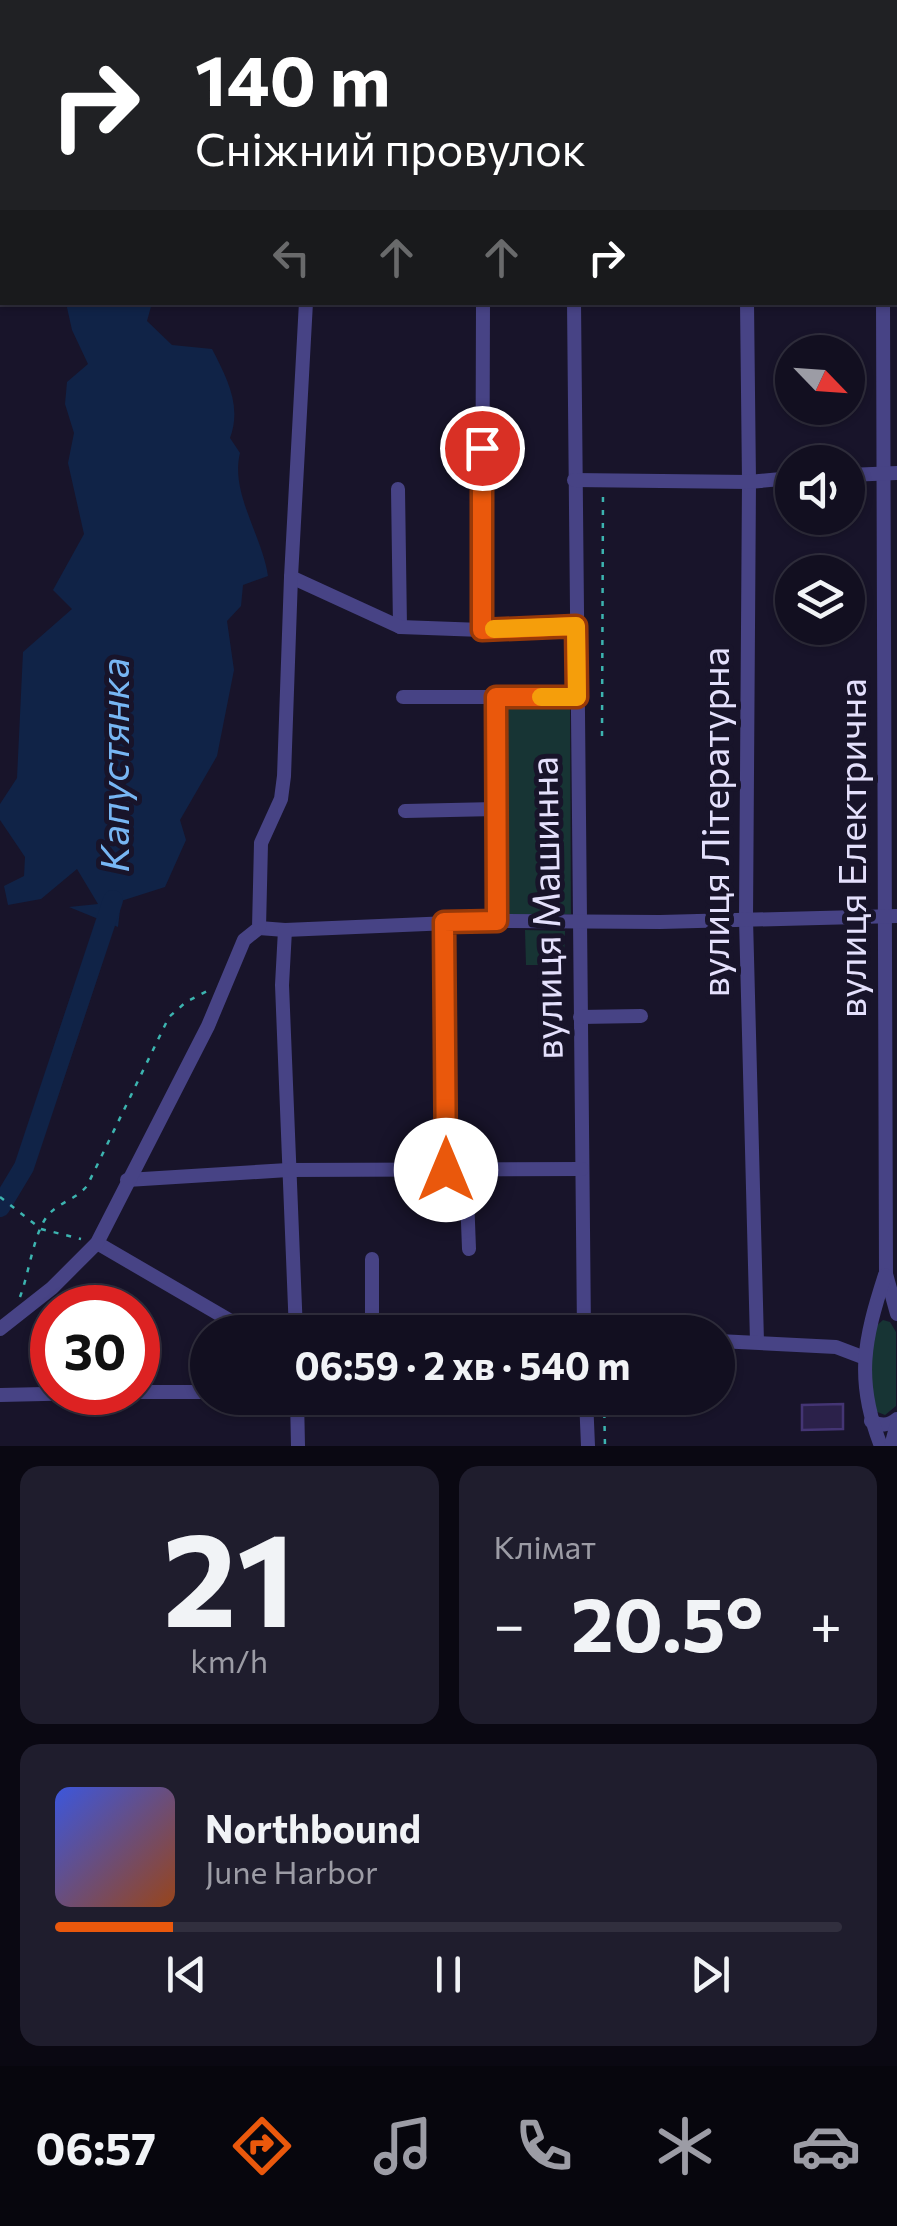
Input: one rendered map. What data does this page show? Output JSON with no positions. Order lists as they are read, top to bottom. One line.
{"streets":{"street":["вулиця Літературна","вулиця Електрична","вулиця Машинна"]},"water":["Капустянка"],"north":"bottom right","page":{"turn":["140 m","Сніжний провулок"],"limit":"30","trip":"06:59 · 2 хв · 540 m","tile":[["21","km/h"],"Клімат"],"heat":["−","20.5°","+"],"song":["Northbound","June Harbor"],"tabs":"06:57"}}
